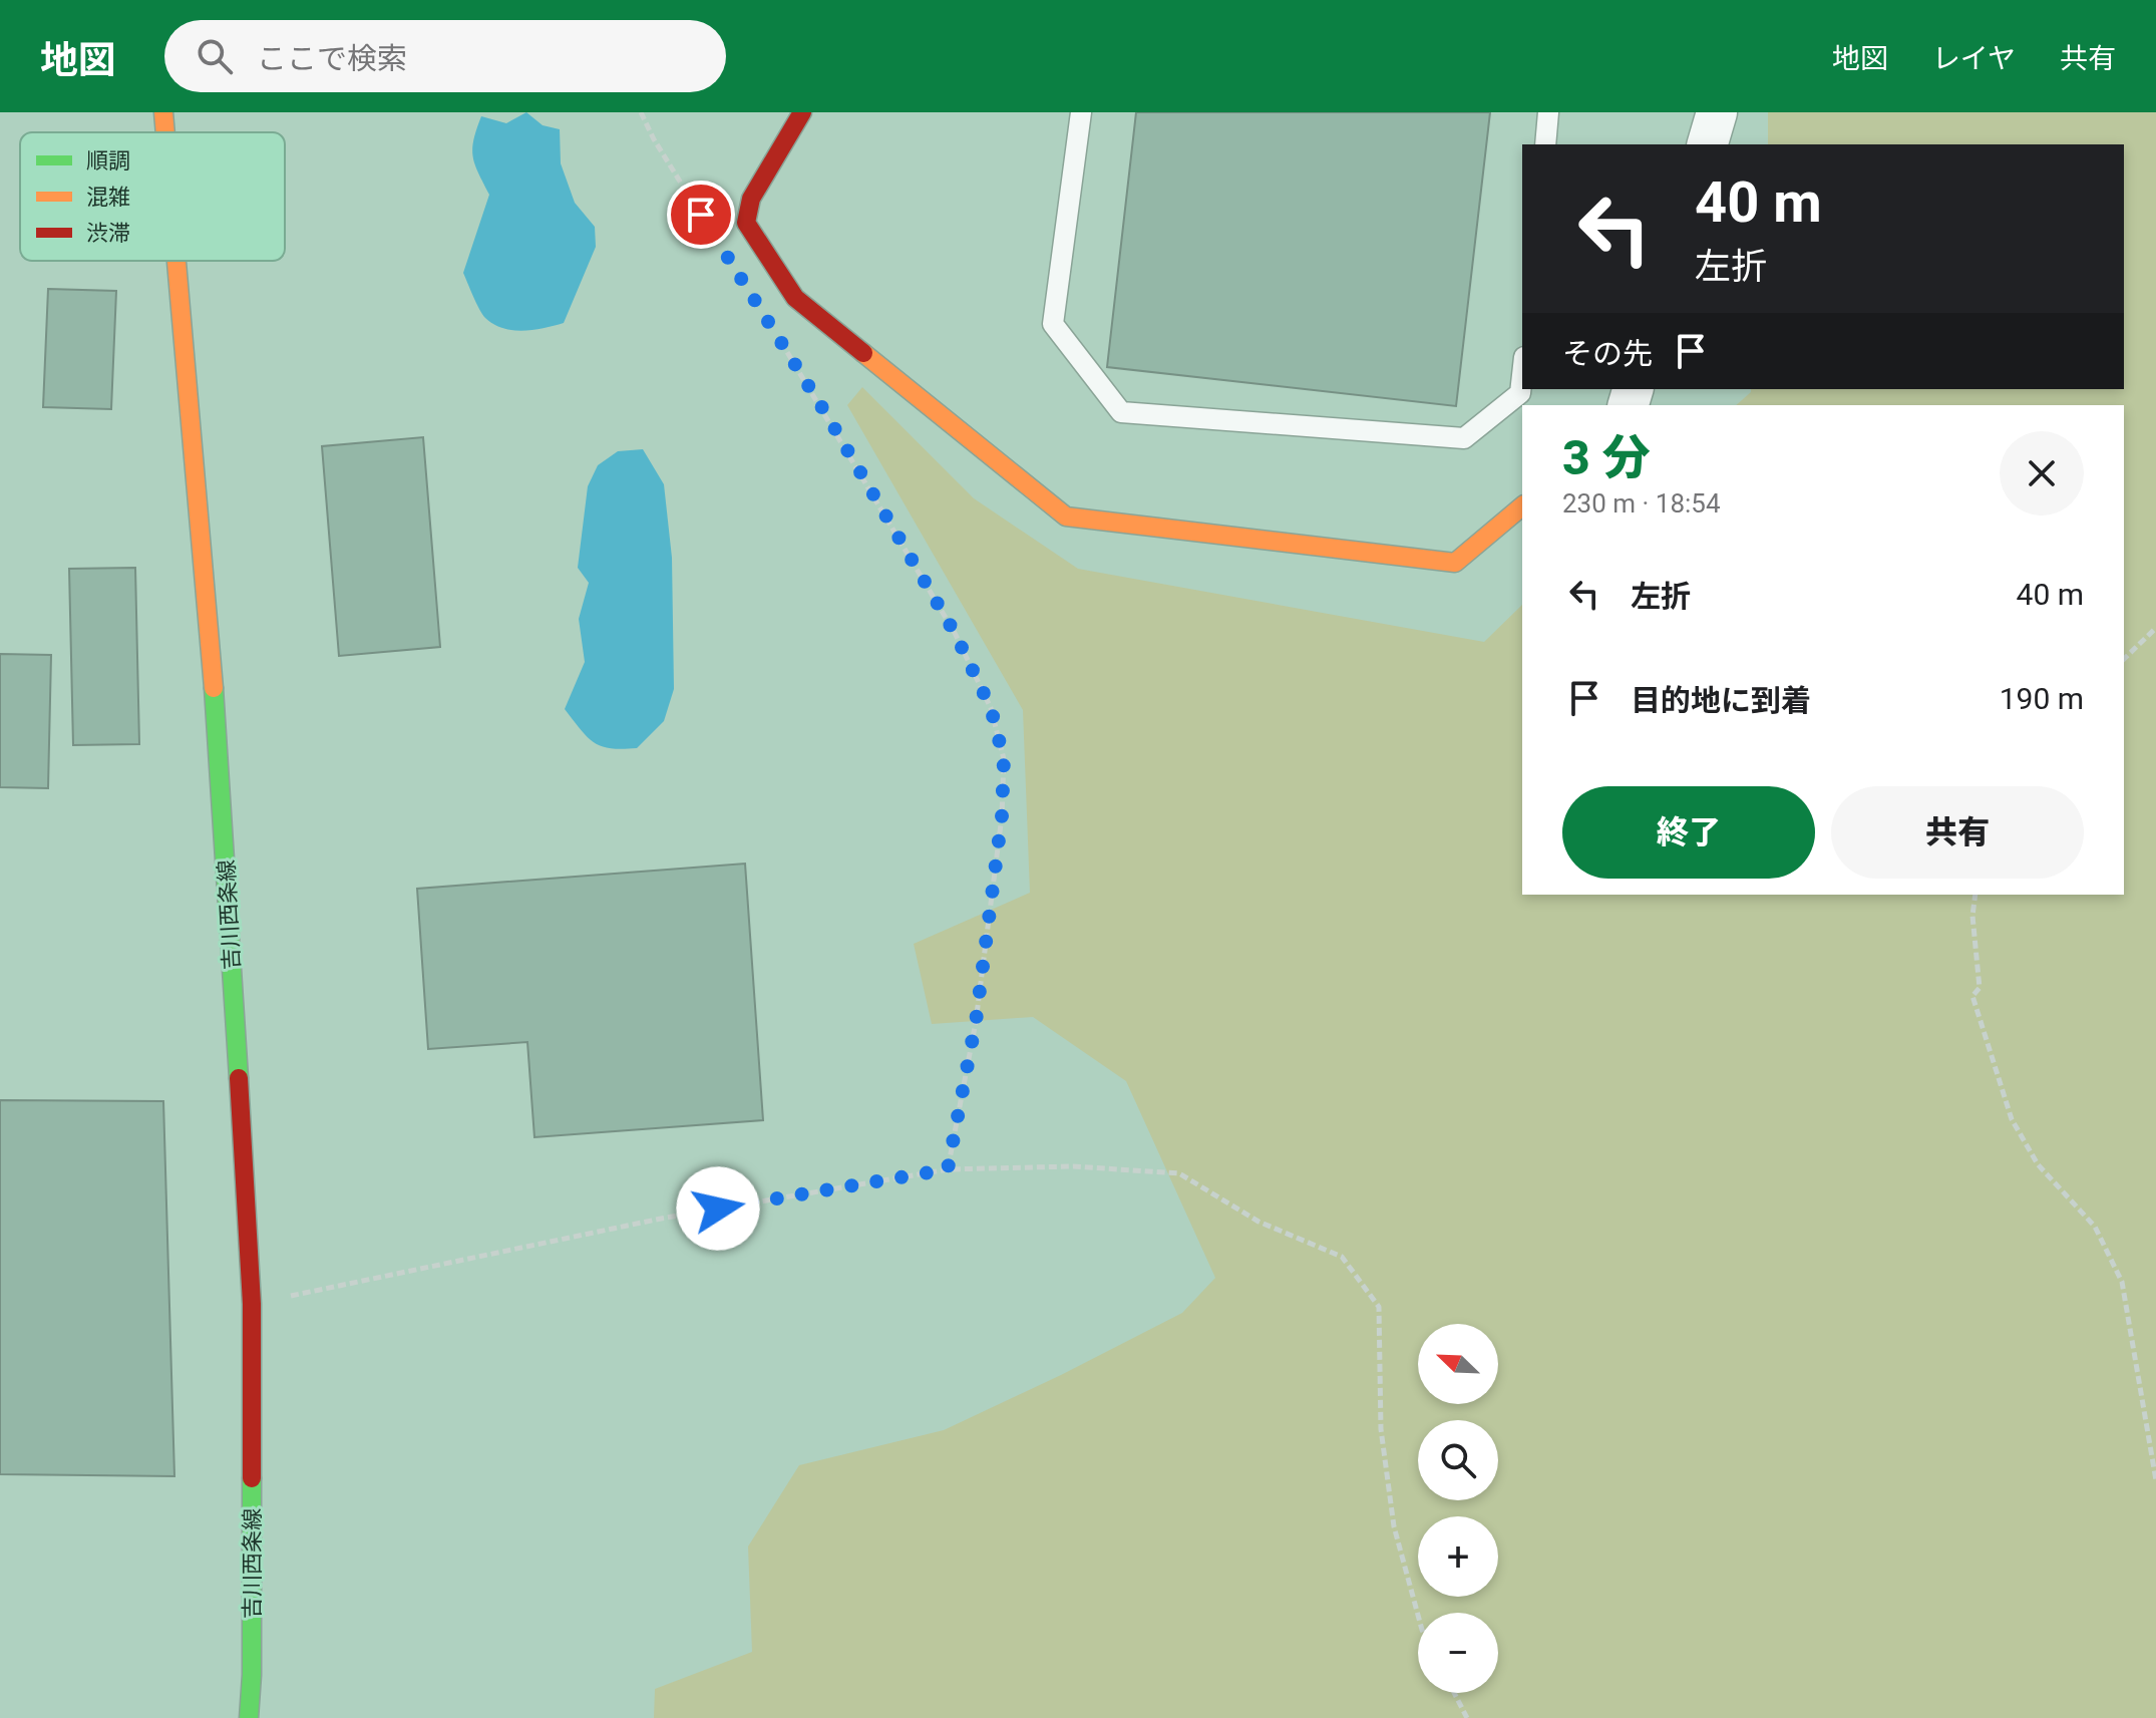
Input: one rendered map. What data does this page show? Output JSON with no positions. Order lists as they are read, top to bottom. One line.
{"streets":{"main road":["吉川西条線"]},"legend":["順調","混雑","渋滞"],"north":"top left","page":{"header":"地図","search":"ここで検索","nav":["地図","レイヤ","共有"],"turn":["40 m","左折"],"then":"その先","heading":["3 分","230 m · 18:54"],"list":[{"name":"左折","value":"40 m"},{"name":"目的地に到着","value":"190 m"}],"buttons":["終了","共有"],"map_buttons":["+","−"]}}
